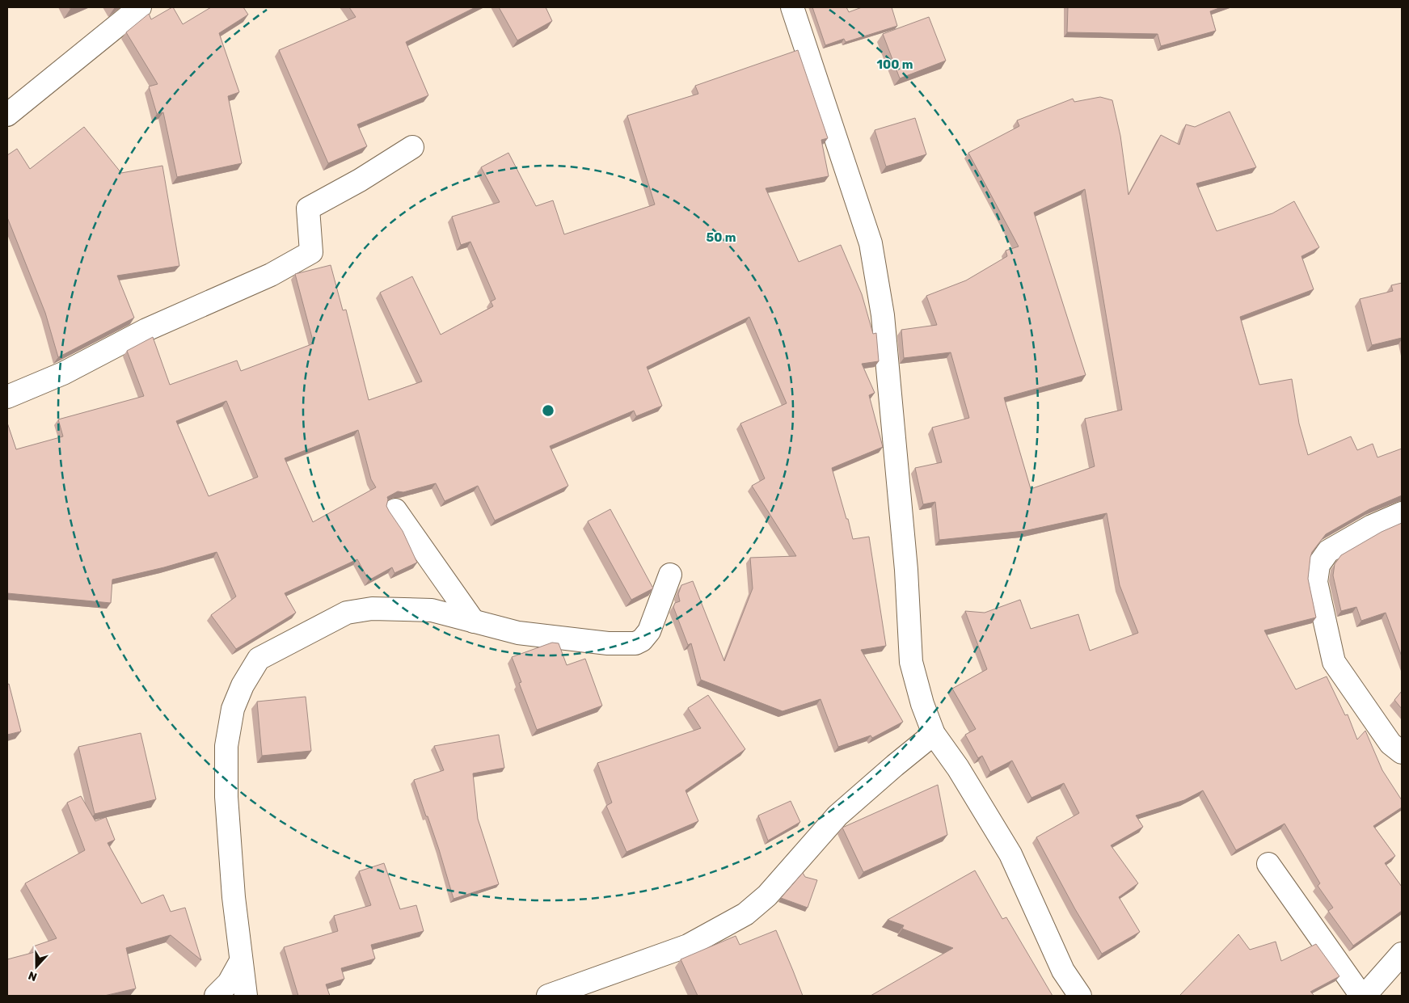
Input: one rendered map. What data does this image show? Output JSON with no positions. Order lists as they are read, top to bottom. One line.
{"north":"bottom","rings":["100 m","50 m"]}
